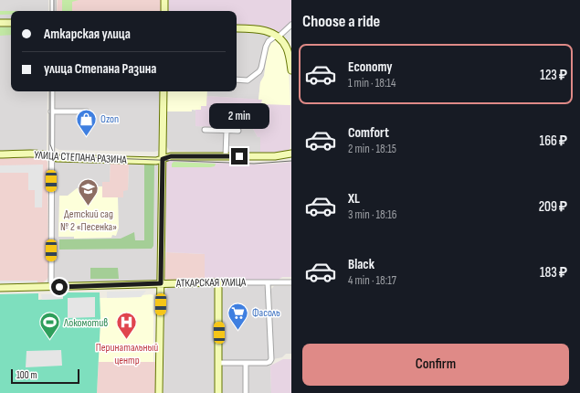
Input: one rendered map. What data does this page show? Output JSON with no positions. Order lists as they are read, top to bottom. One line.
{"streets":{"street":["УЛИЦА СТЕПАНА РАЗИНА","АТКАРСКАЯ УЛИЦА"]},"places":{"shop":["Ozon"],"school or university":["Детский сад № 2 «Песенка»"],"supermarket":["Фасоль"],"sports":["Локомотив"],"hospital":["Перинатальный центр"]},"scale_bar":"100 m","page":{"heading":"Choose a ride","banner":["Аткарская улица","улица Степана Разина"],"list":[{"name":"Economy","note":"1 min · 18:14","value":"123 ₽"},{"name":"Comfort","note":"2 min · 18:15","value":"166 ₽"},{"name":"XL","note":"3 min · 18:16","value":"209 ₽"},{"name":"Black","note":"4 min · 18:17","value":"183 ₽"}],"bubble":"2 min","buttons":"Confirm","scale":"100 m"}}
